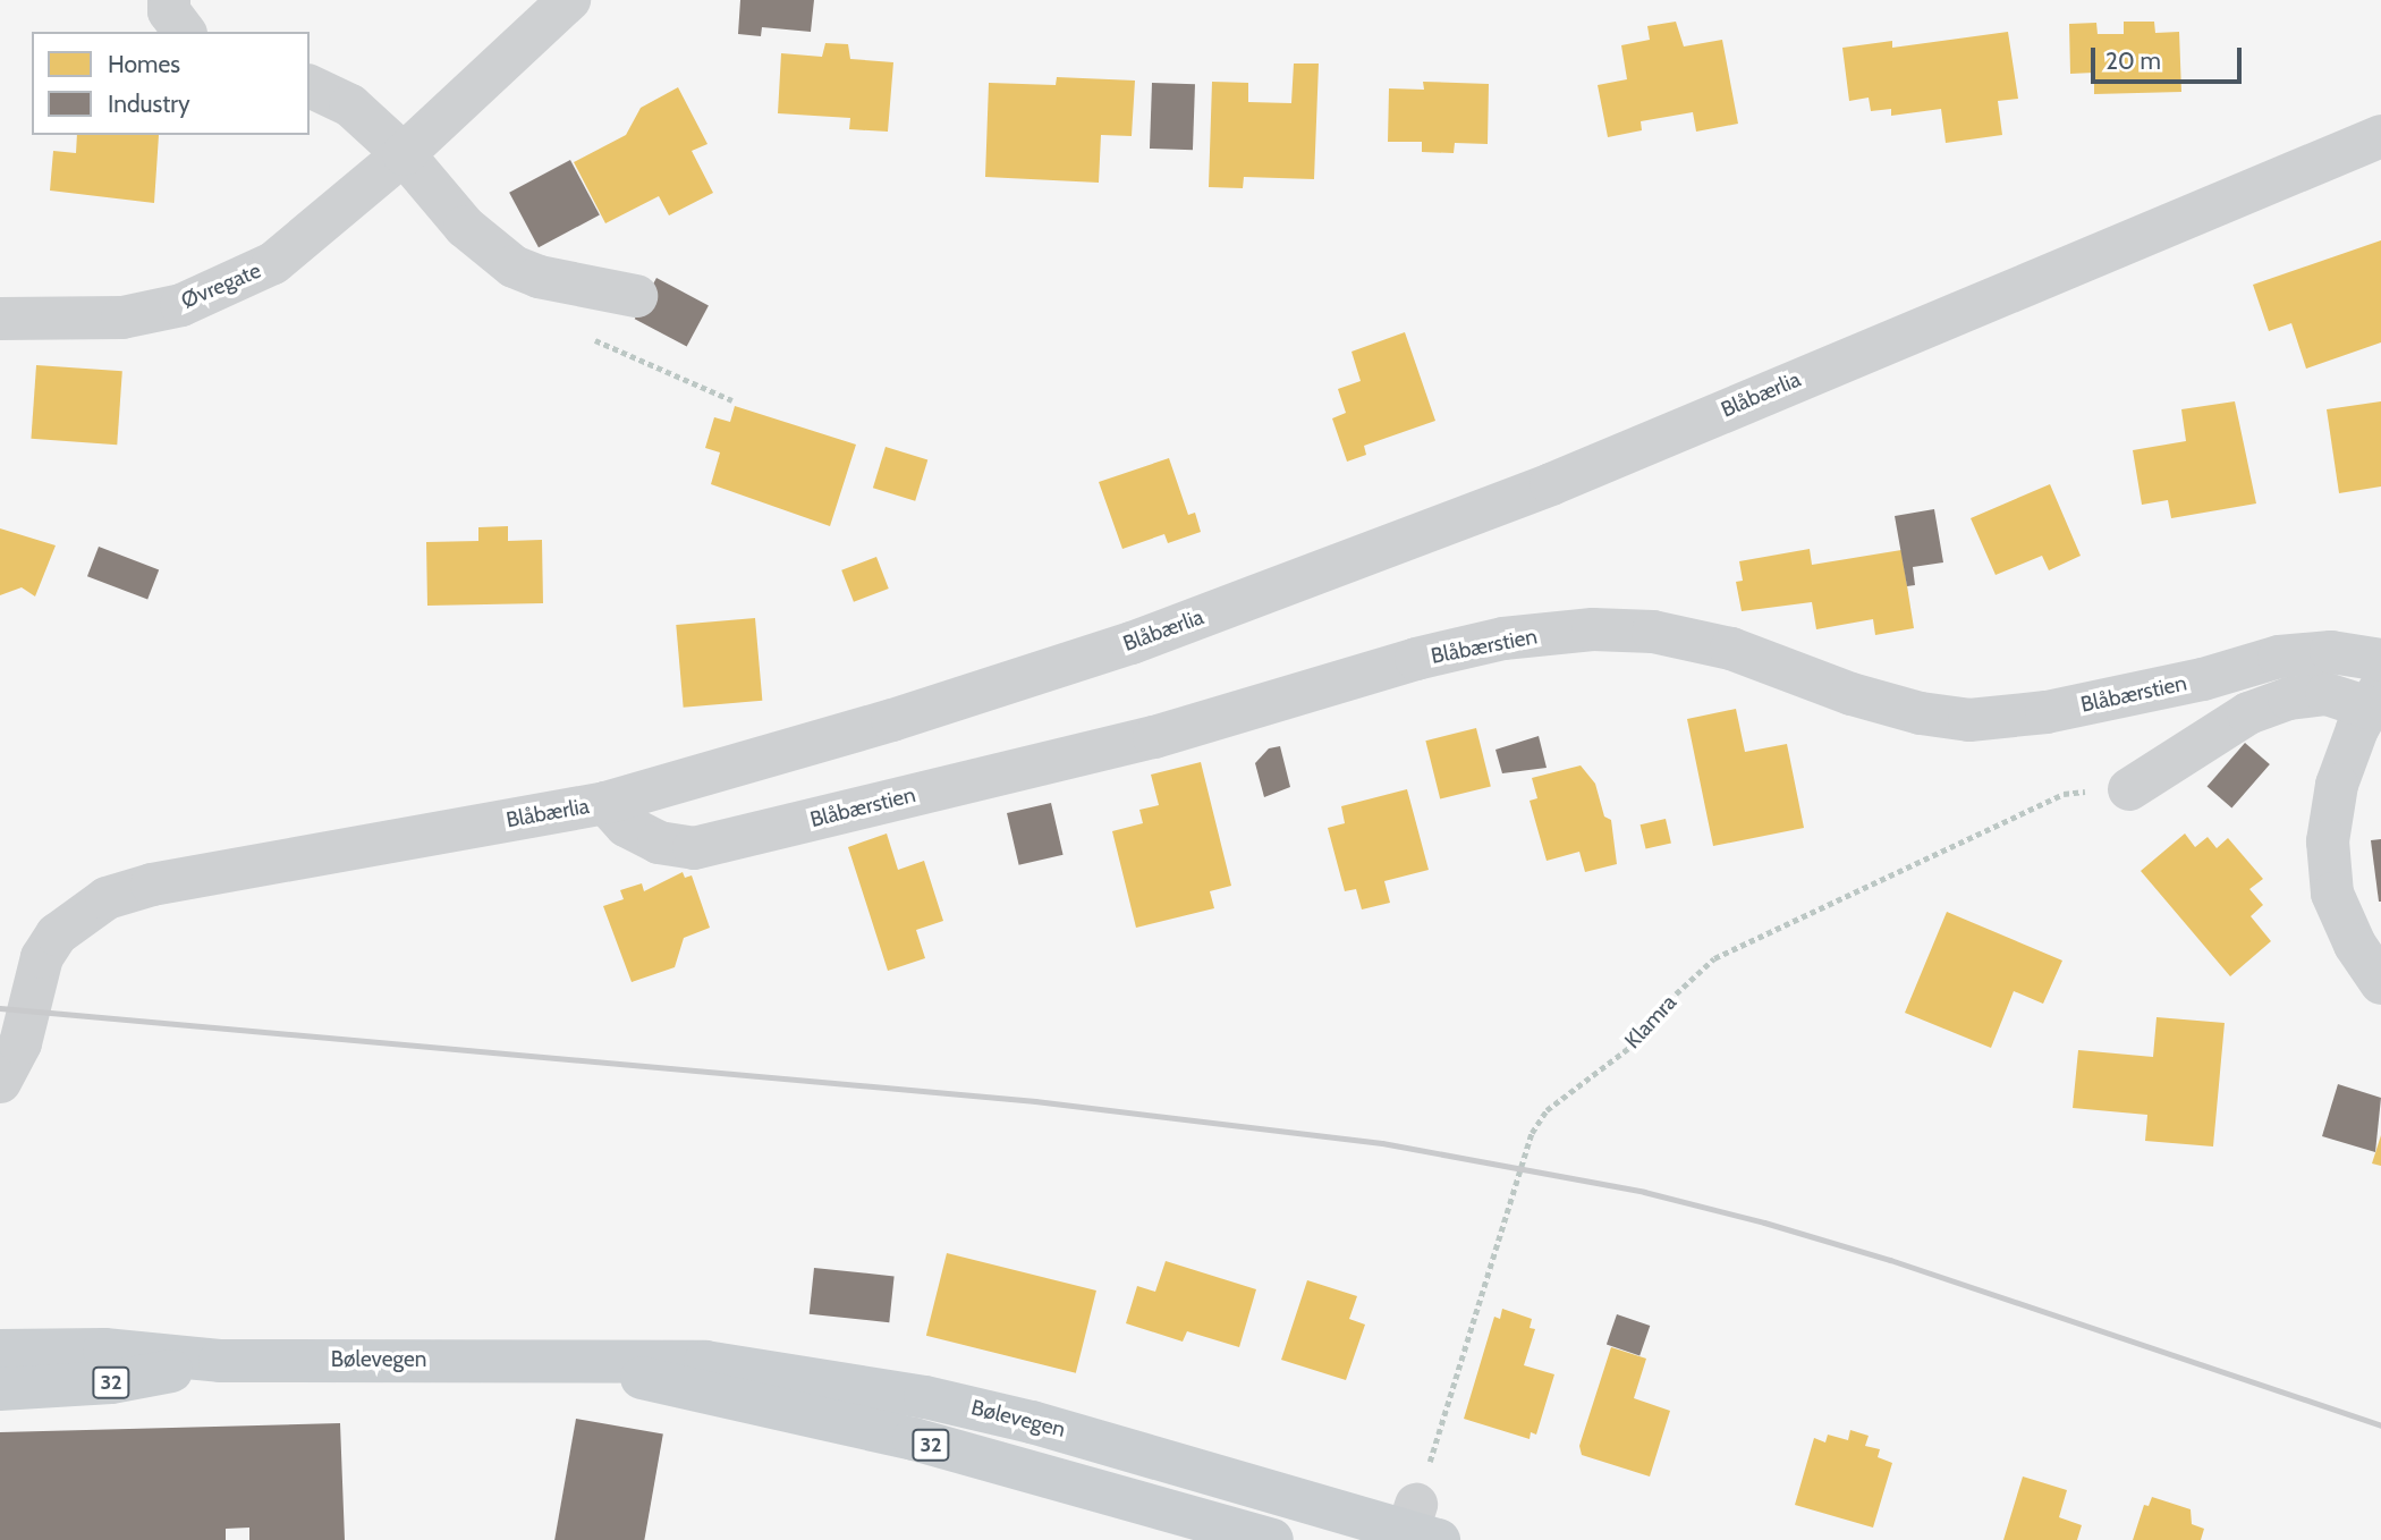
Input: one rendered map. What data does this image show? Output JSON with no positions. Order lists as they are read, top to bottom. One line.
{"streets":{"main road":["Bølevegen","32"],"street":["Øvregate","Blåbærlia","Blåbærstien"],"path":["Klamra"]},"crossings":[["Blåbærlia","Blåbærstien"],["Klamra","Bølevegen"]],"legend":["Homes","Industry"],"scale_bar":"20 m"}
